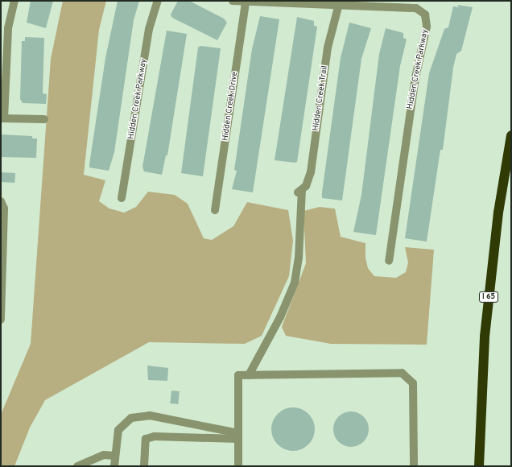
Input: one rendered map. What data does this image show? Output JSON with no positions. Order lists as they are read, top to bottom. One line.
{"streets":{"highway":["I 65"],"street":["Hidden Creek Parkway","Hidden Creek Trail","Hidden Creek Drive"]},"crossings":[["Hidden Creek Parkway","Hidden Creek Trail"],["Hidden Creek Parkway","Hidden Creek Drive"]]}
